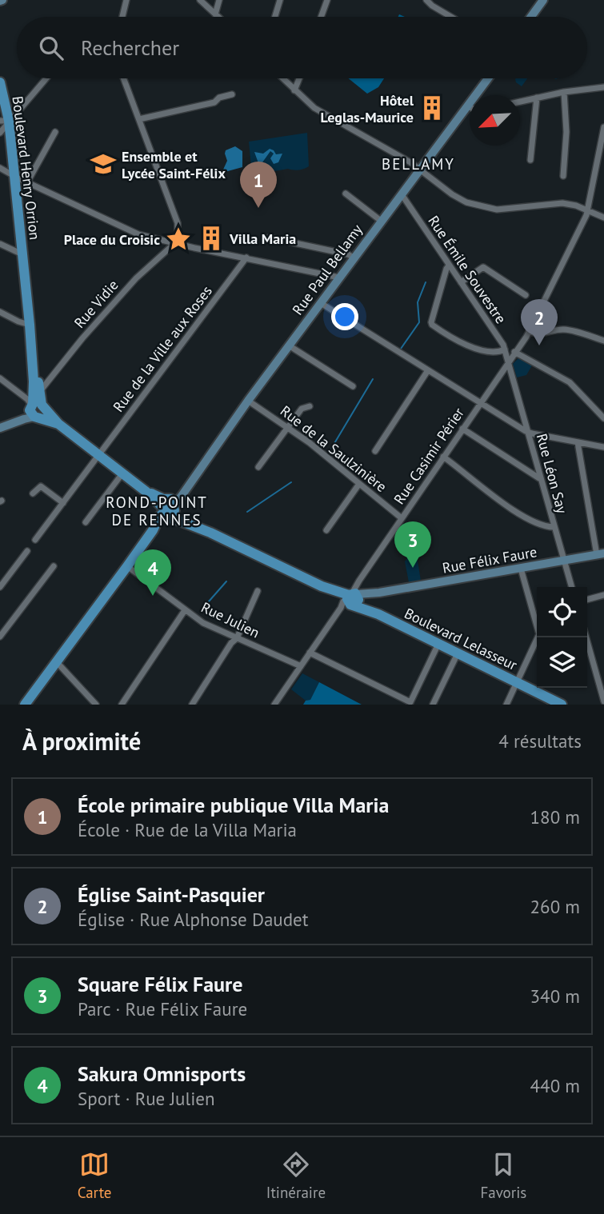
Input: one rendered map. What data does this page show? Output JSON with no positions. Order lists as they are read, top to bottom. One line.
{"streets":{"main road":["Boulevard Henry Orrion","Rue Paul Bellamy","Rue Félix Faure","Boulevard Lelasseur"],"street":["Rue Émile Souvestre","Rue Vidie","Rue de la Ville aux Roses","Rue de la Saulzinière","Rue Casimir Périer","Rue Léon Say","Rue Julien"]},"crossings":[["Boulevard Henry Orrion","Rue Vidie"],["Boulevard Henry Orrion","Boulevard Lelasseur"],["Rue Paul Bellamy","Rue Émile Souvestre"],["Rue Paul Bellamy","Rue de la Saulzinière"],["Rue Paul Bellamy","Boulevard Lelasseur"],["Rue Émile Souvestre","Rue Casimir Périer"],["Rue Émile Souvestre","Rue Léon Say"],["Rue de la Ville aux Roses","Boulevard Lelasseur"],["Rue de la Saulzinière","Rue Casimir Périer"],["Rue Casimir Périer","Rue Léon Say"],["Rue Casimir Périer","Rue Félix Faure"],["Rue Casimir Périer","Rue Julien"],["Rue Casimir Périer","Boulevard Lelasseur"],["Rue Léon Say","Rue Félix Faure"],["Rue Félix Faure","Boulevard Lelasseur"]],"districts":["BELLAMY","ROND-POINT DE RENNES"],"places":{"building":["Hôtel Leglas-Maurice","Villa Maria"],"school or university":["Ensemble et Lycée Saint-Félix"],"place":["Place du Croisic"]},"north":"bottom left","page":{"search":"Rechercher","pins":["1","2","3","4"],"heading":["À proximité","4 résultats"],"list":[{"mark":"1","name":"École primaire publique Villa Maria","note":"École · Rue de la Villa Maria","value":"180 m"},{"mark":"2","name":"Église Saint-Pasquier","note":"Église · Rue Alphonse Daudet","value":"260 m"},{"mark":"3","name":"Square Félix Faure","note":"Parc · Rue Félix Faure","value":"340 m"},{"mark":"4","name":"Sakura Omnisports","note":"Sport · Rue Julien","value":"440 m"}],"nav":["Carte","Itinéraire","Favoris"]}}
